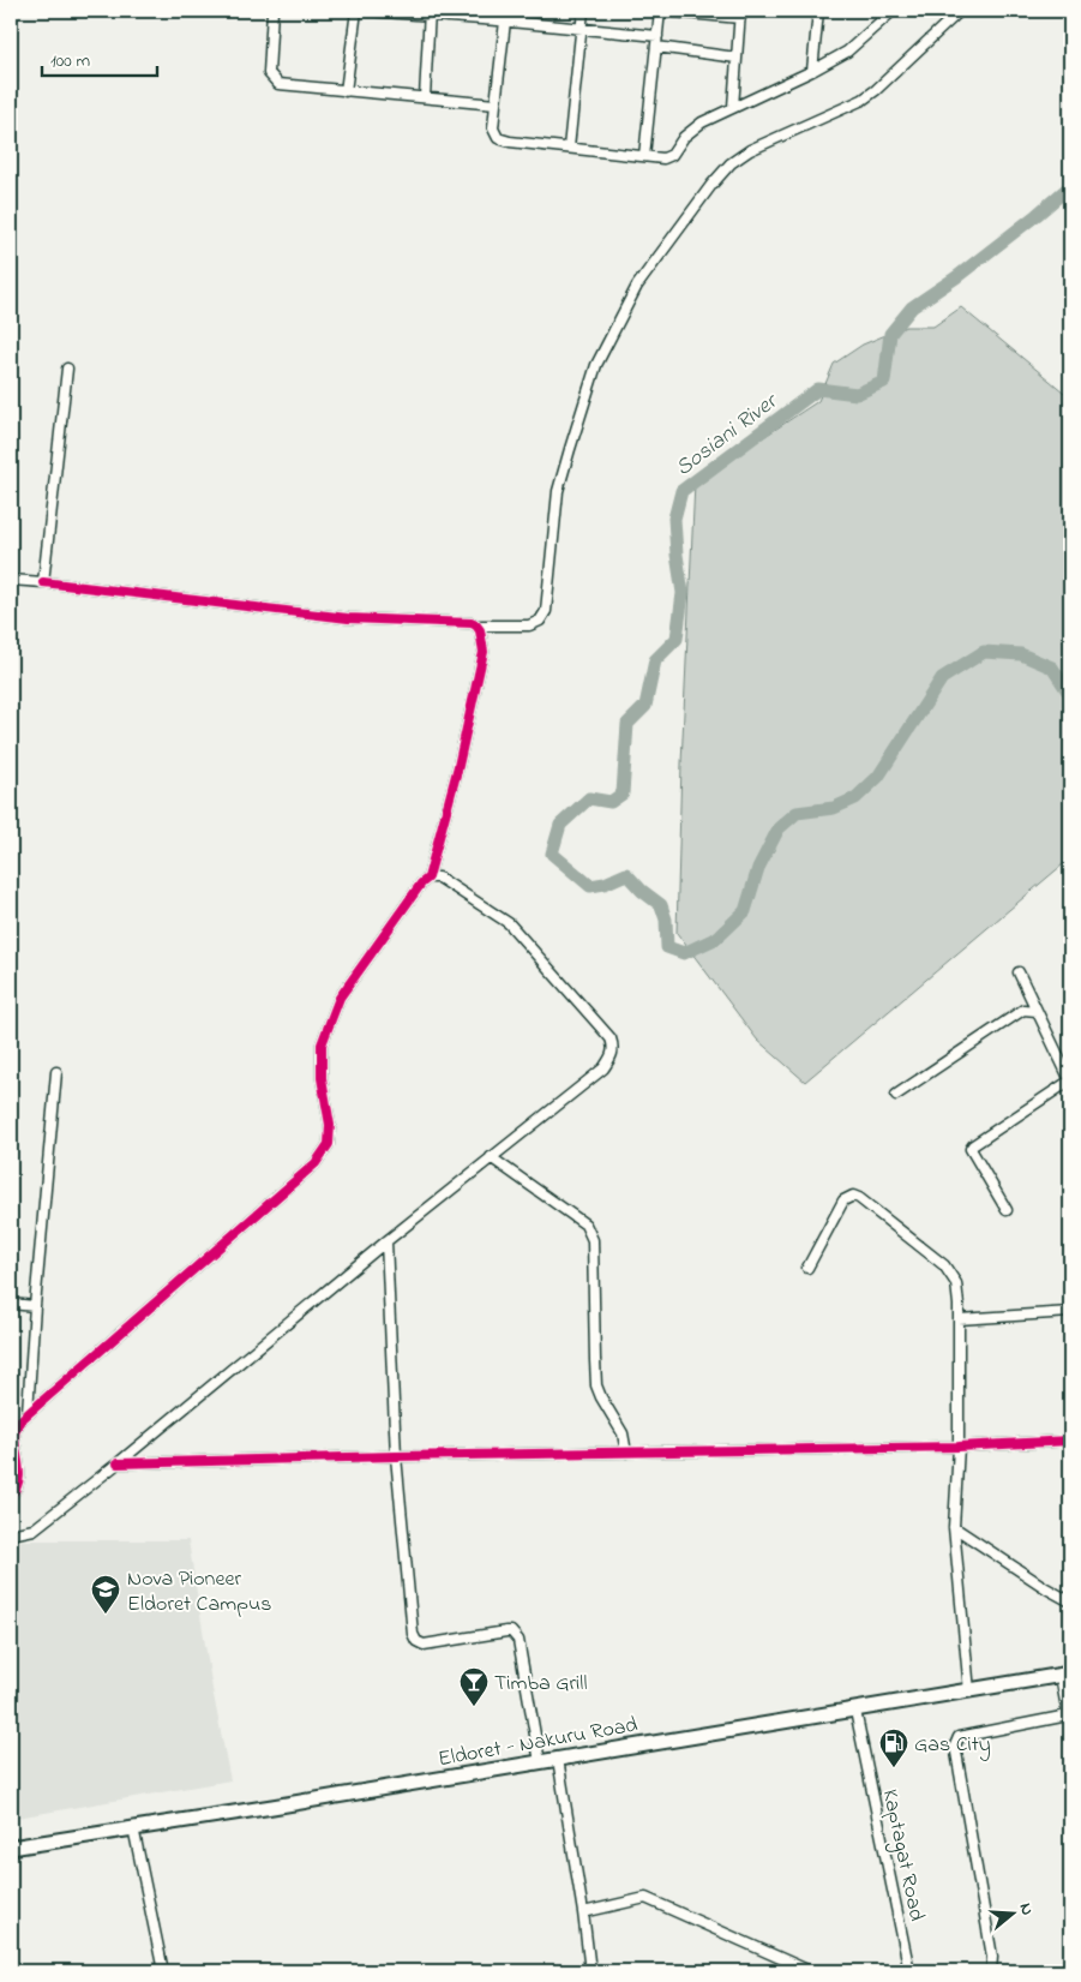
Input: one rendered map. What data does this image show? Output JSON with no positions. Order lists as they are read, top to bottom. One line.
{"streets":{"highway":["Eldoret - Nakuru Road"],"street":["Kaptagat Road"]},"crossings":[["Eldoret - Nakuru Road","Kaptagat Road"]],"water":["Sosiani River"],"places":{"school or university":["Nova Pioneer Eldoret Campus"],"bar":["Timba Grill"],"fuel station":["Gas City"]},"scale_bar":"100 m","north":"right"}
